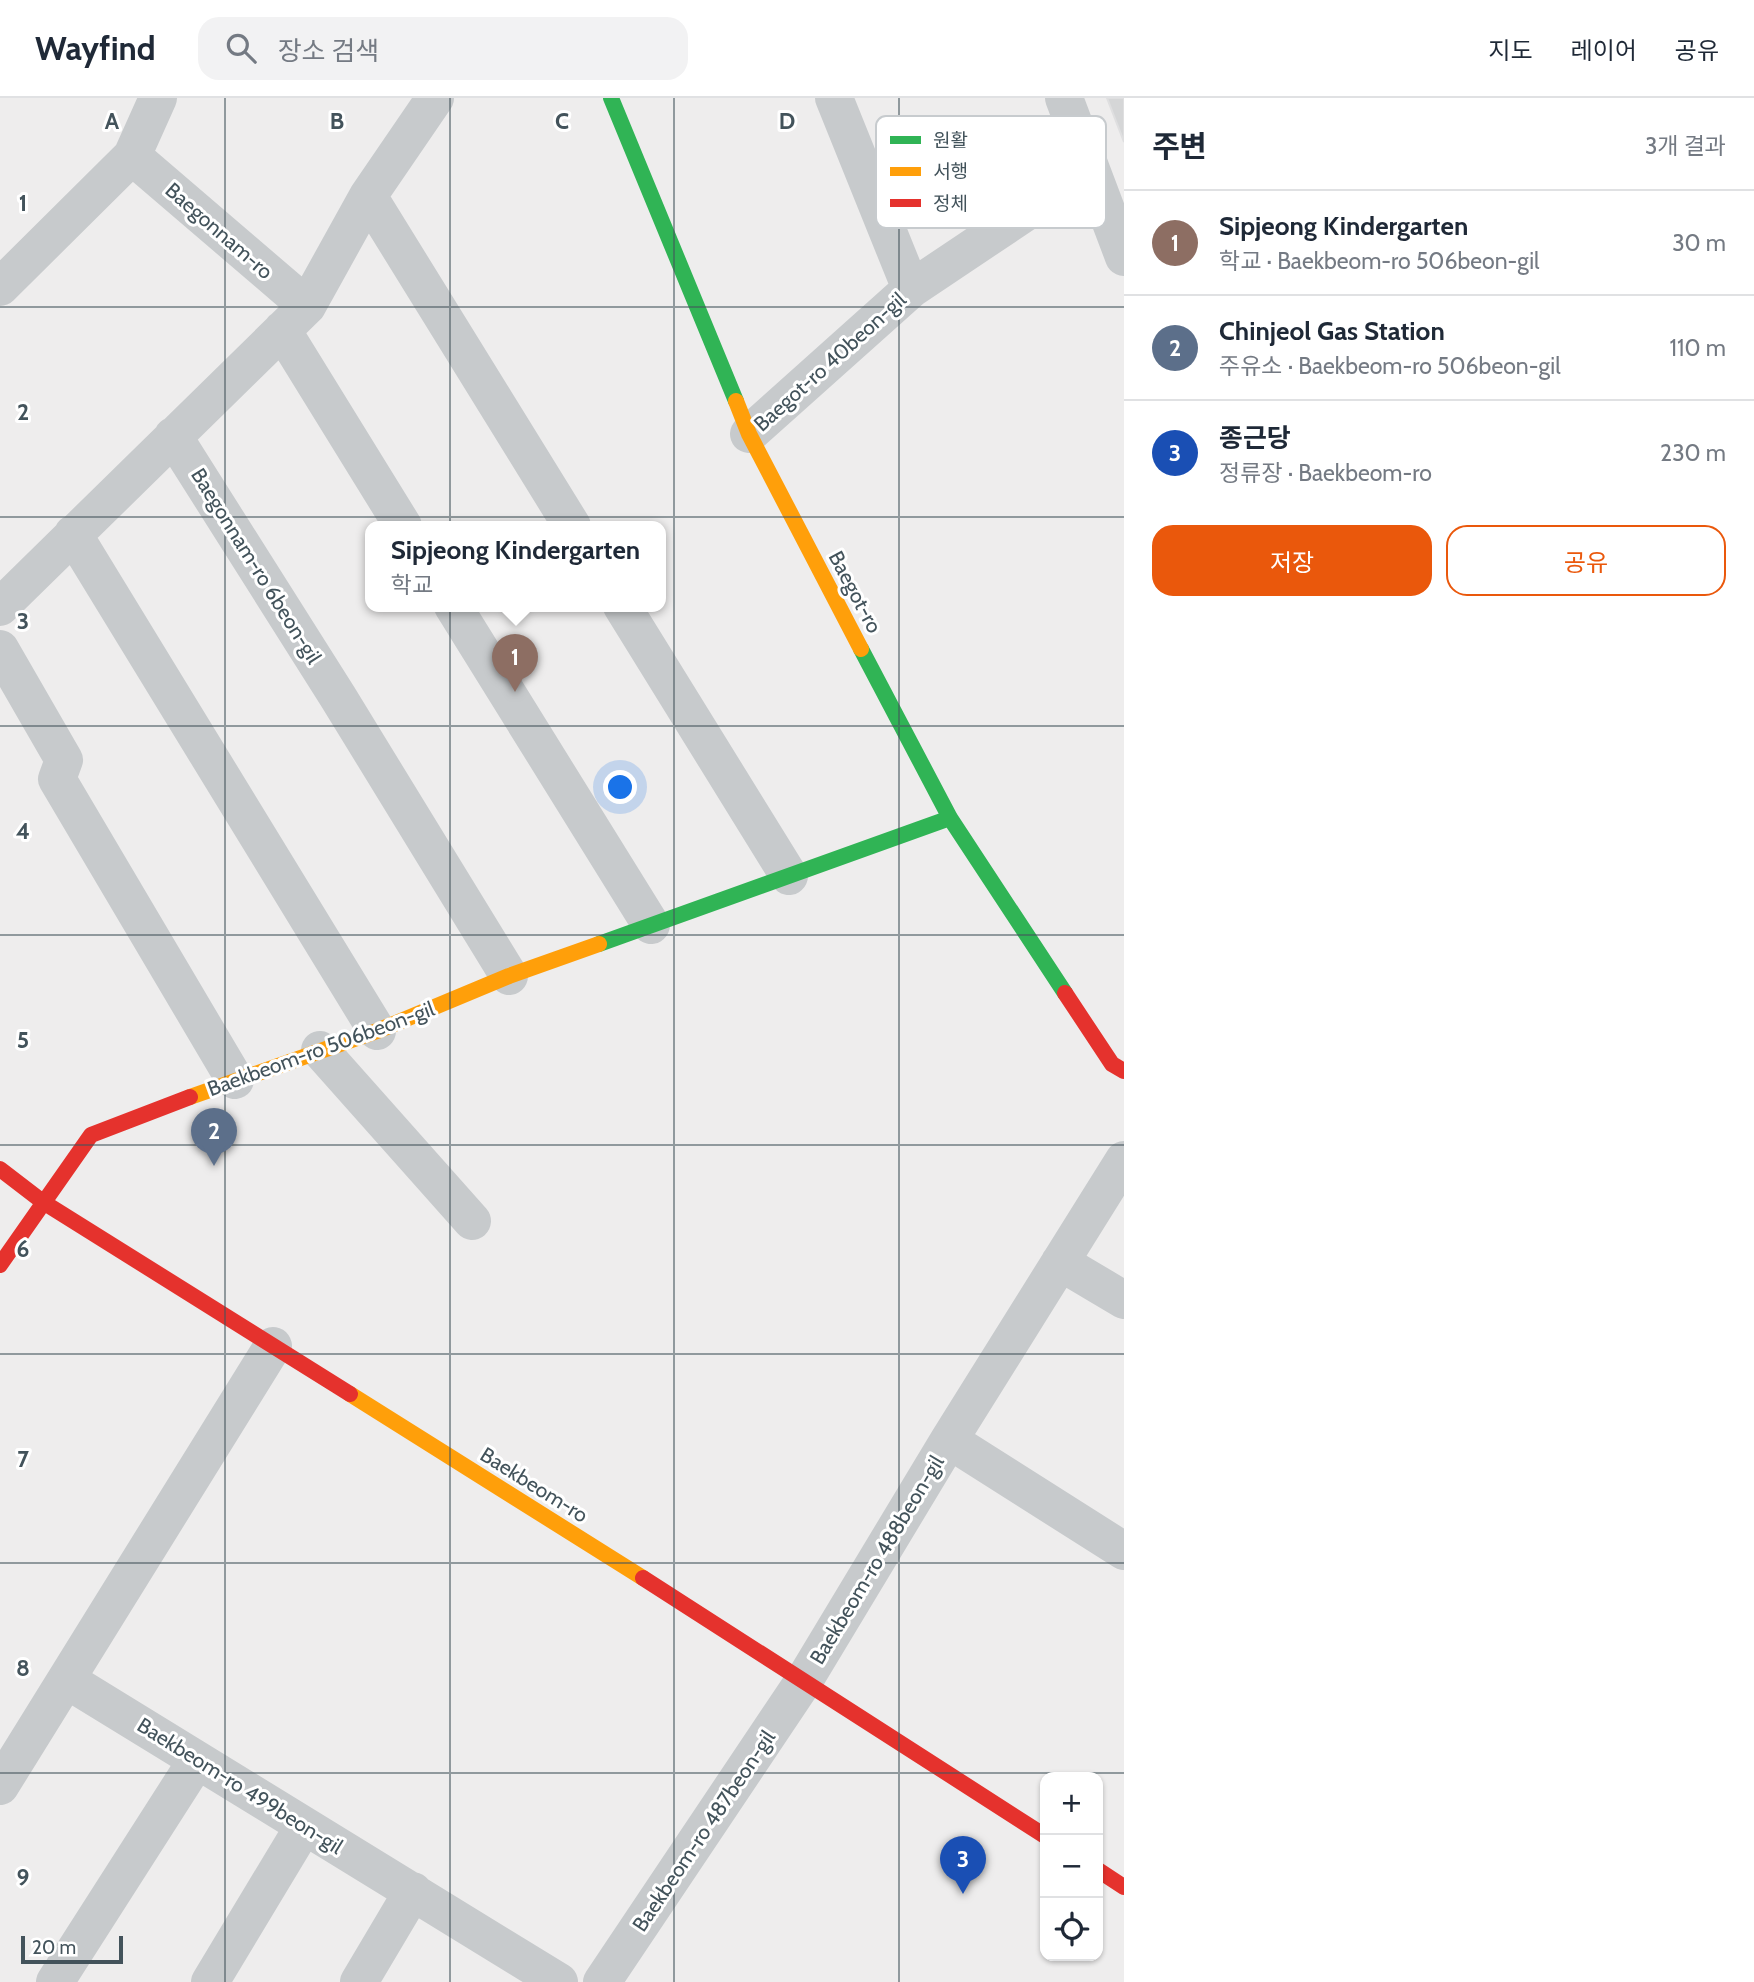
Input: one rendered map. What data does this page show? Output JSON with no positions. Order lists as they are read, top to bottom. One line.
{"streets":{"street":["Baegonnam-ro","Baegot-ro 40beon-gil","Baegonnam-ro 6beon-gil","Baegot-ro","Baekbeom-ro 506beon-gil","Baekbeom-ro","Baekbeom-ro 488beon-gil","Baekbeom-ro 499beon-gil","Baekbeom-ro 487beon-gil"]},"crossings":[["Baegot-ro 40beon-gil","Baegot-ro"],["Baegonnam-ro 6beon-gil","Baekbeom-ro 506beon-gil"],["Baegot-ro","Baekbeom-ro 506beon-gil"],["Baekbeom-ro 506beon-gil","Baekbeom-ro"],["Baekbeom-ro","Baekbeom-ro 488beon-gil"],["Baekbeom-ro","Baekbeom-ro 487beon-gil"],["Baekbeom-ro 488beon-gil","Baekbeom-ro 487beon-gil"]],"legend":["원활","서행","정체"],"scale_bar":"20 m","page":{"header":"Wayfind","search":"장소 검색","nav":["지도","레이어","공유"],"heading":["주변","3개 결과"],"list":[{"mark":"1","name":"Sipjeong Kindergarten","note":"학교 · Baekbeom-ro 506beon-gil","value":"30 m"},{"mark":"2","name":"Chinjeol Gas Station","note":"주유소 · Baekbeom-ro 506beon-gil","value":"110 m"},{"mark":"3","name":"종근당","note":"정류장 · Baekbeom-ro","value":"230 m"}],"buttons":["저장","공유"],"popup":["Sipjeong Kindergarten","학교"],"pins":["1","2","3"],"map_buttons":["+","−"],"scale":"20 m"},"grid":{"columns":["A","B","C","D"],"rows":["1","2","3","4","5","6","7","8","9"]}}
